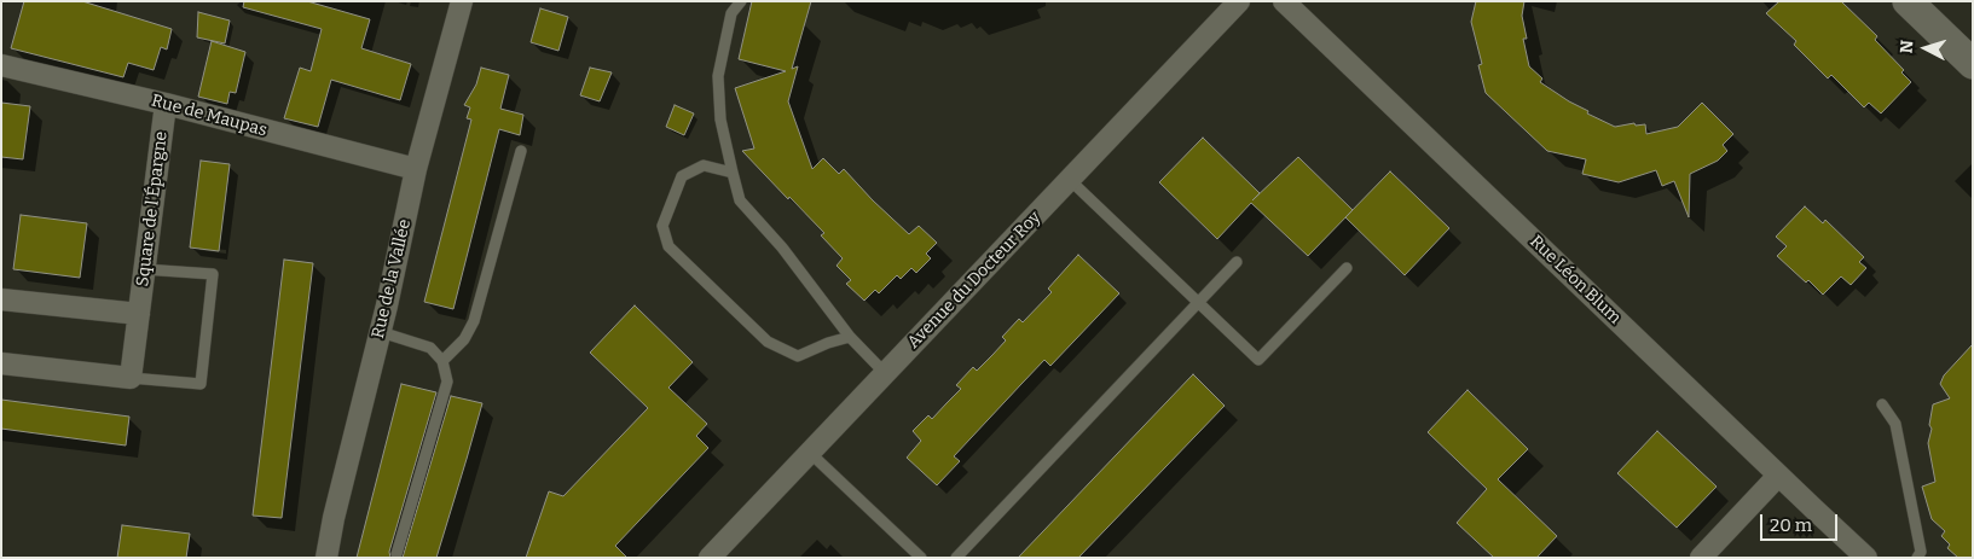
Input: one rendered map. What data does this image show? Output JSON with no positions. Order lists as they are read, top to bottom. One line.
{"streets":{"street":["Rue de Maupas","Square de l'Épargne","Rue de la Vallée","Avenue du Docteur Roy","Rue Léon Blum"]},"crossings":[["Rue de Maupas","Square de l'Épargne"],["Rue de Maupas","Rue de la Vallée"]],"scale_bar":"20 m","north":"left"}
